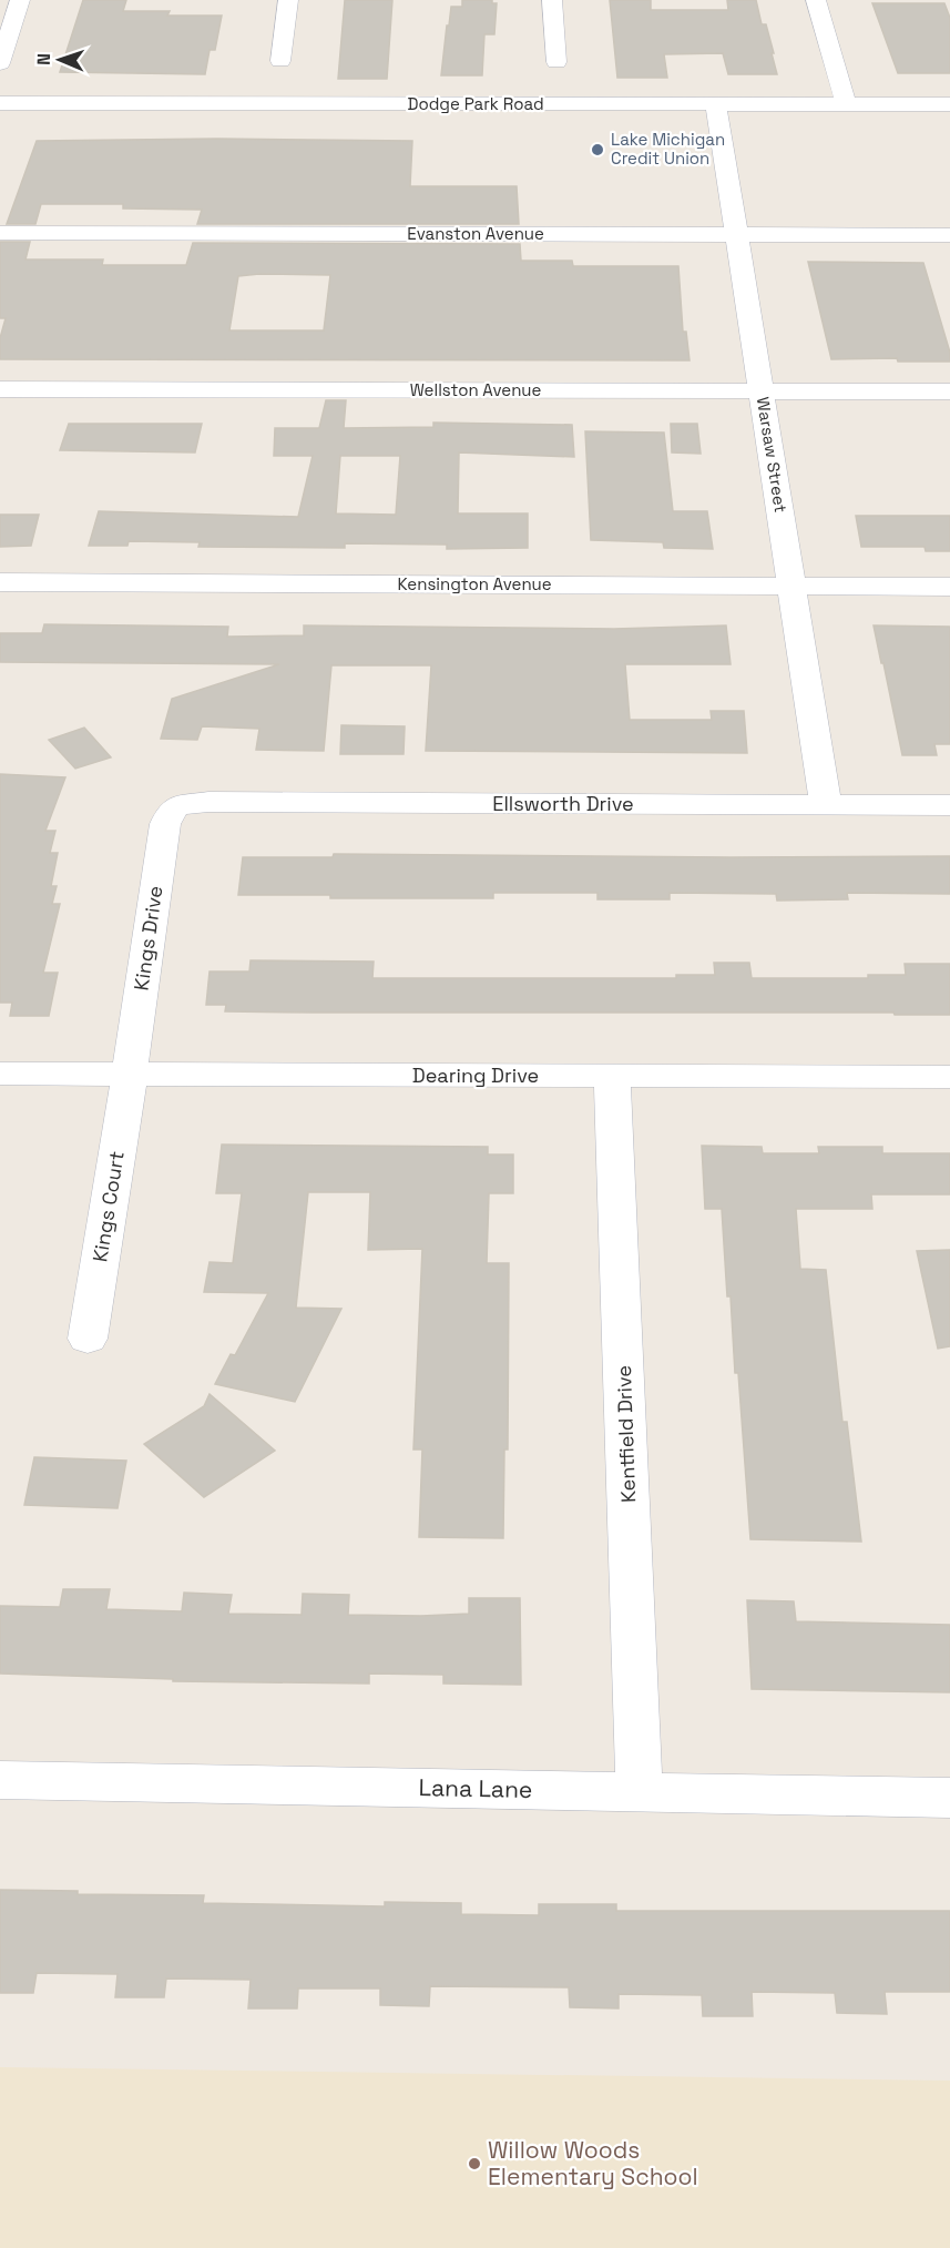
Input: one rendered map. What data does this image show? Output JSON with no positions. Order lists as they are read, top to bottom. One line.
{"streets":{"street":["Dodge Park Road","Evanston Avenue","Wellston Avenue","Warsaw Street","Kensington Avenue","Ellsworth Drive","Kings Drive","Dearing Drive","Kings Court","Kentfield Drive","Lana Lane"]},"crossings":[["Dodge Park Road","Warsaw Street"],["Evanston Avenue","Warsaw Street"],["Wellston Avenue","Warsaw Street"],["Warsaw Street","Kensington Avenue"],["Warsaw Street","Ellsworth Drive"],["Ellsworth Drive","Kings Drive"],["Kings Drive","Dearing Drive"],["Kings Drive","Kings Court"],["Dearing Drive","Kings Court"],["Dearing Drive","Kentfield Drive"],["Kentfield Drive","Lana Lane"]],"places":["Lake Michigan Credit Union","Willow Woods Elementary School"],"north":"left"}
